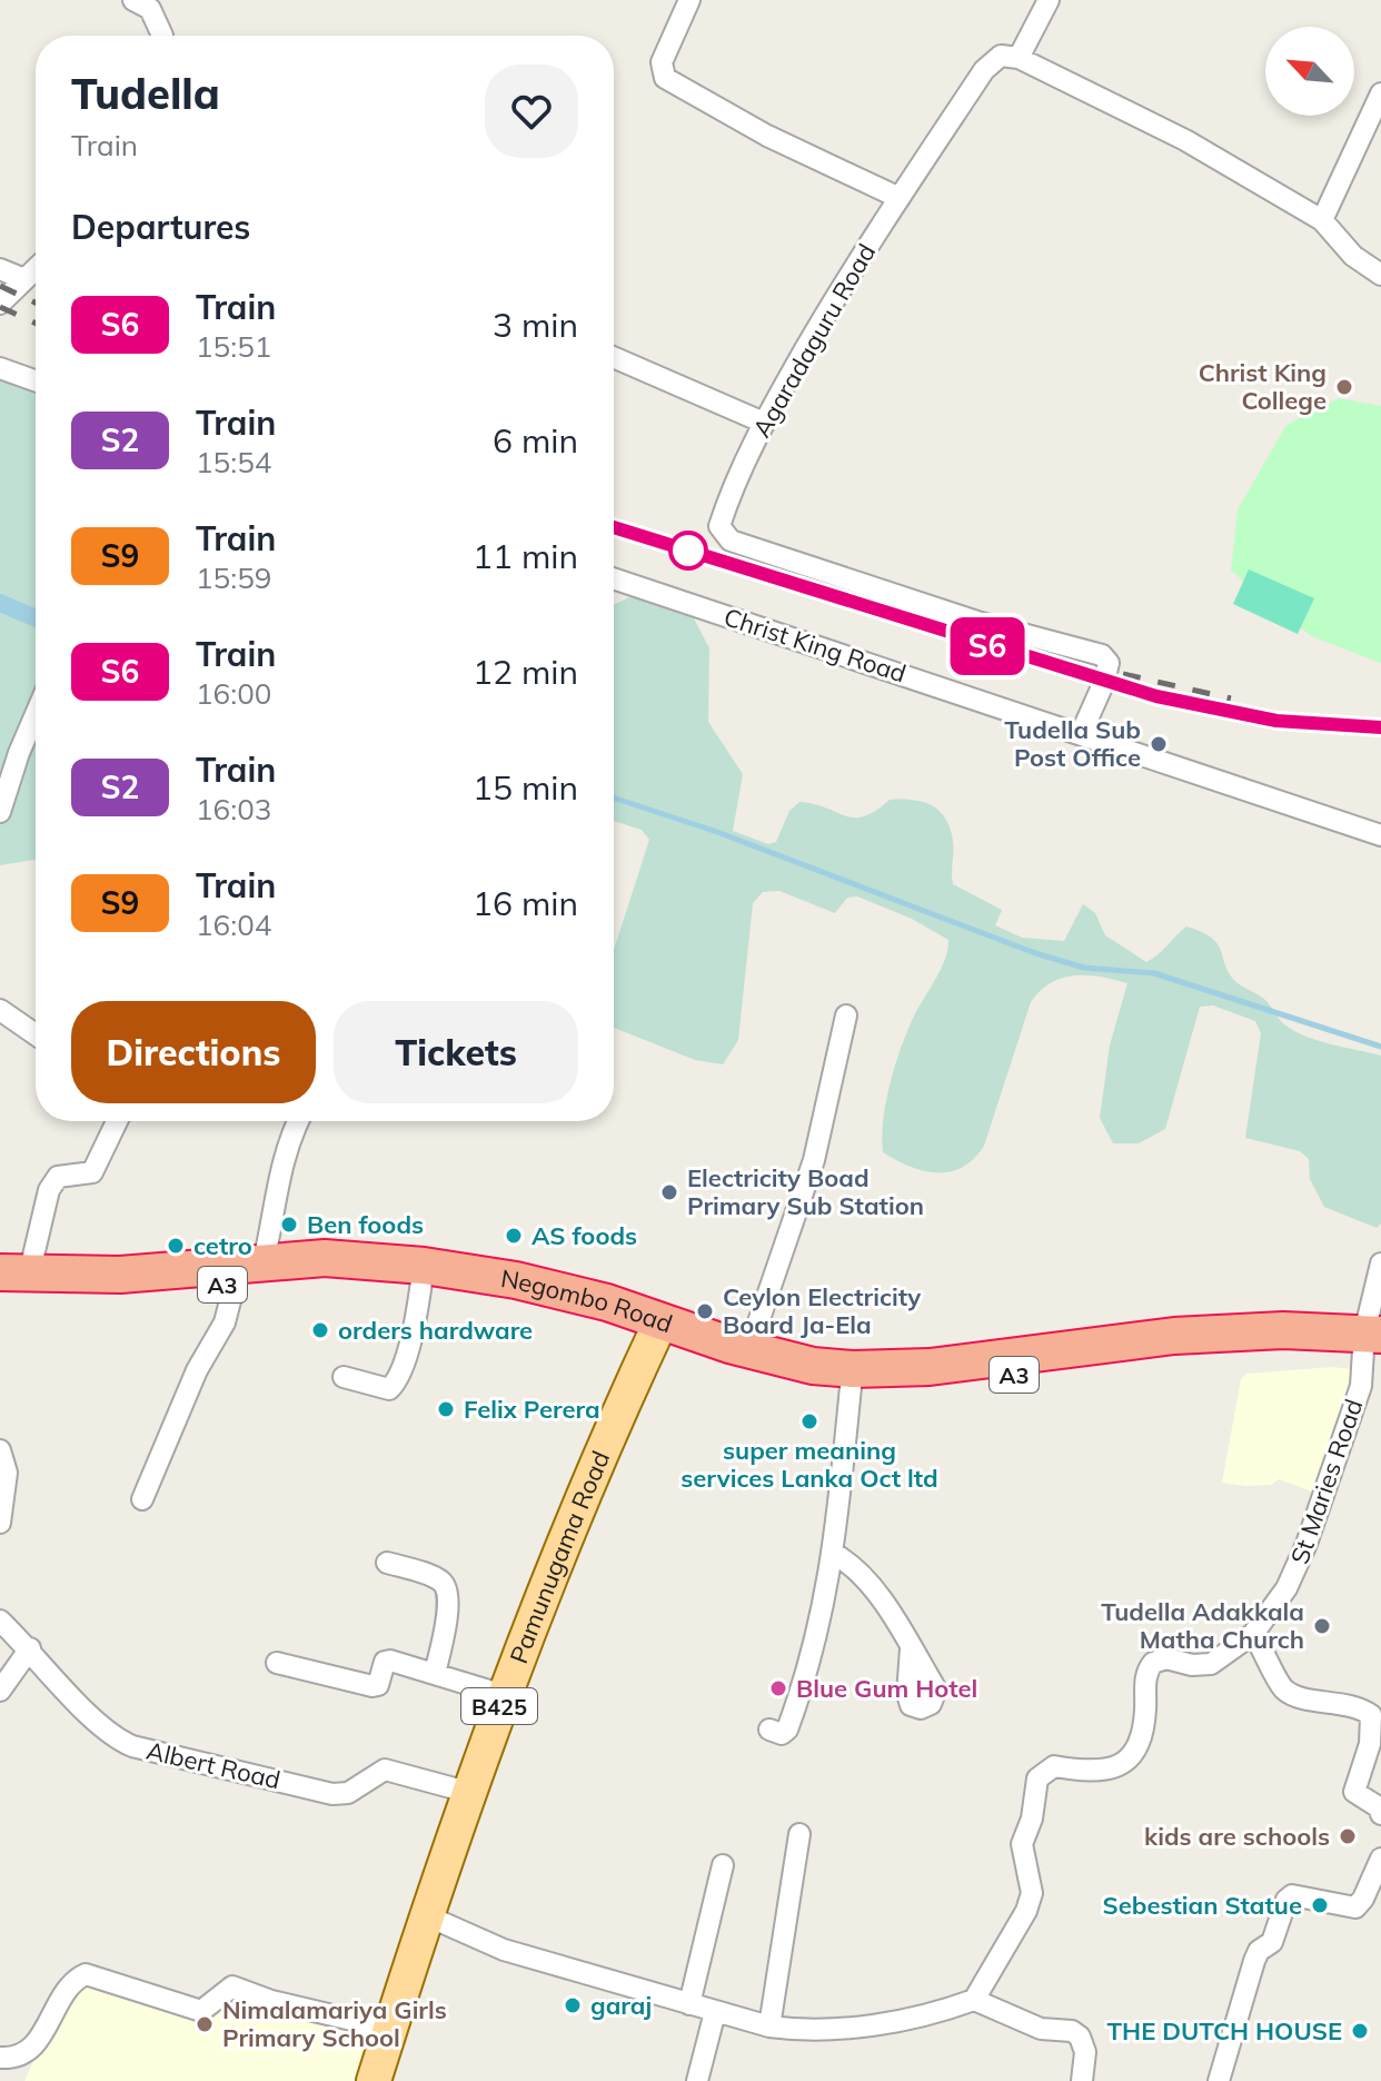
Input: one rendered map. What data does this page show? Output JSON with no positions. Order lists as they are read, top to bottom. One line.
{"streets":{"highway":["A3","Negombo Road"],"main road":["Pamunugama Road","B425"],"street":["Agaradaguru Road","Christ King Road","St Maries Road","Albert Road"]},"crossings":[["Agaradaguru Road","Christ King Road"],["Negombo Road","St Maries Road"],["Negombo Road","Pamunugama Road"],["Pamunugama Road","Albert Road"]],"places":["Christ King College","Tudella Sub Post Office","Electricity Boad Primary Sub Station","Ben foods","AS foods","cetro","Ceylon Electricity Board Ja-Ela","orders hardware","Felix Perera","super meaning services Lanka Oct ltd","Tudella Adakkala Matha Church","Blue Gum Hotel","kids are schools","Sebestian Statue","garaj","Nimalamariya Girls Primary School","THE DUTCH HOUSE"],"north":"top left","page":{"on_map":"S6","heading":[["Tudella","Train"],"Departures"],"list":[{"mark":"S6","name":"Train","note":"15:51","value":"3 min"},{"mark":"S2","name":"Train","note":"15:54","value":"6 min"},{"mark":"S9","name":"Train","note":"15:59","value":"11 min"},{"mark":"S6","name":"Train","note":"16:00","value":"12 min"},{"mark":"S2","name":"Train","note":"16:03","value":"15 min"},{"mark":"S9","name":"Train","note":"16:04","value":"16 min"}],"buttons":["Directions","Tickets"]}}
